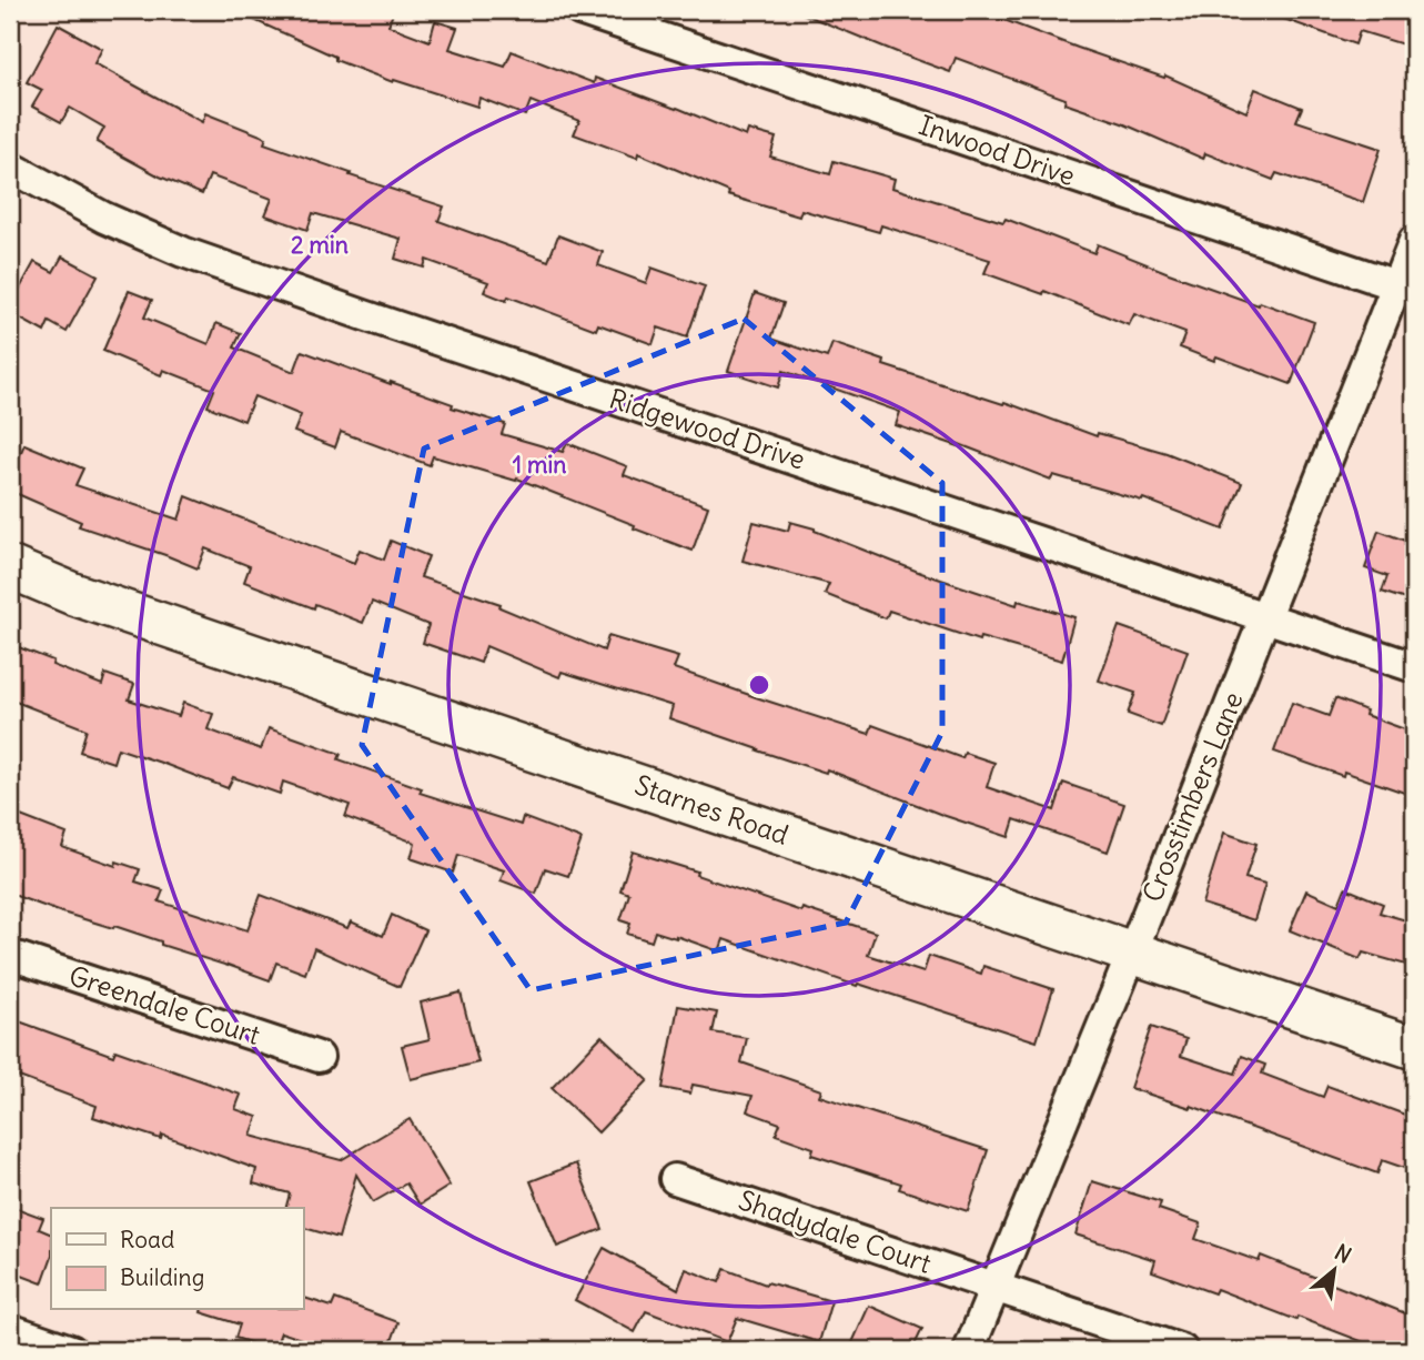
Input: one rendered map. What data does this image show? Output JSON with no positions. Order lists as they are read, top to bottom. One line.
{"streets":{"main road":["Starnes Road"],"street":["Inwood Drive","Ridgewood Drive","Crosstimbers Lane","Greendale Court","Shadydale Court"]},"crossings":[["Inwood Drive","Crosstimbers Lane"],["Ridgewood Drive","Crosstimbers Lane"],["Crosstimbers Lane","Starnes Road"],["Crosstimbers Lane","Shadydale Court"]],"legend":["Road","Building"],"north":"top right","rings":["2 min","1 min"]}
